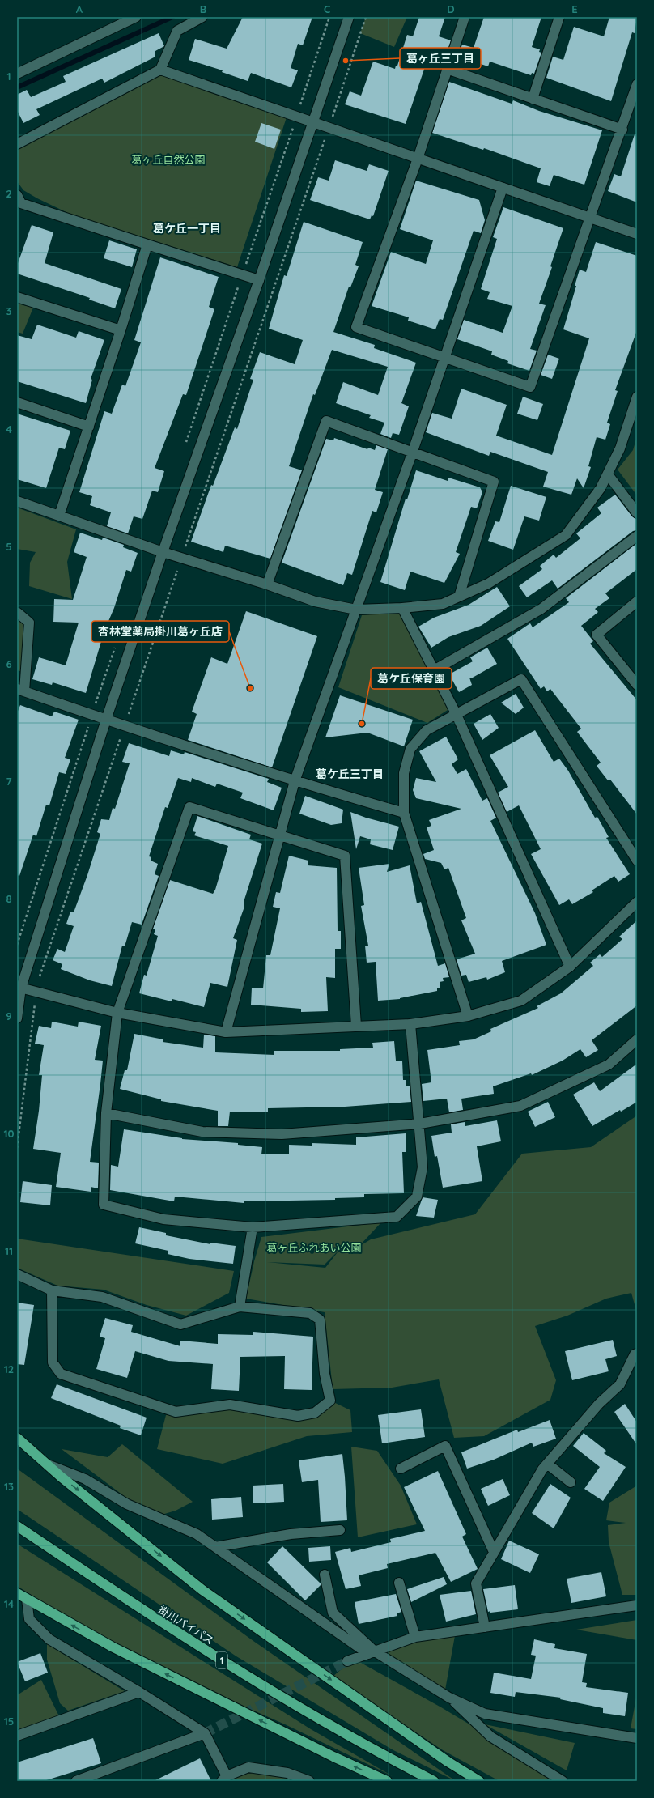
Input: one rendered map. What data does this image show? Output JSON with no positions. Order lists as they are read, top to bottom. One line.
{"streets":{"highway":["掛川バイパス","1"]},"districts":["葛ケ丘一丁目","葛ケ丘三丁目"],"parks":["葛ヶ丘自然公園","葛ヶ丘ふれあい公園"],"places":["葛ヶ丘三丁目","杏林堂薬局掛川葛ヶ丘店","葛ケ丘保育園"],"grid":{"columns":["A","B","C","D","E"],"rows":["1","2","3","4","5","6","7","8","9","10","11","12","13","14","15"]}}
